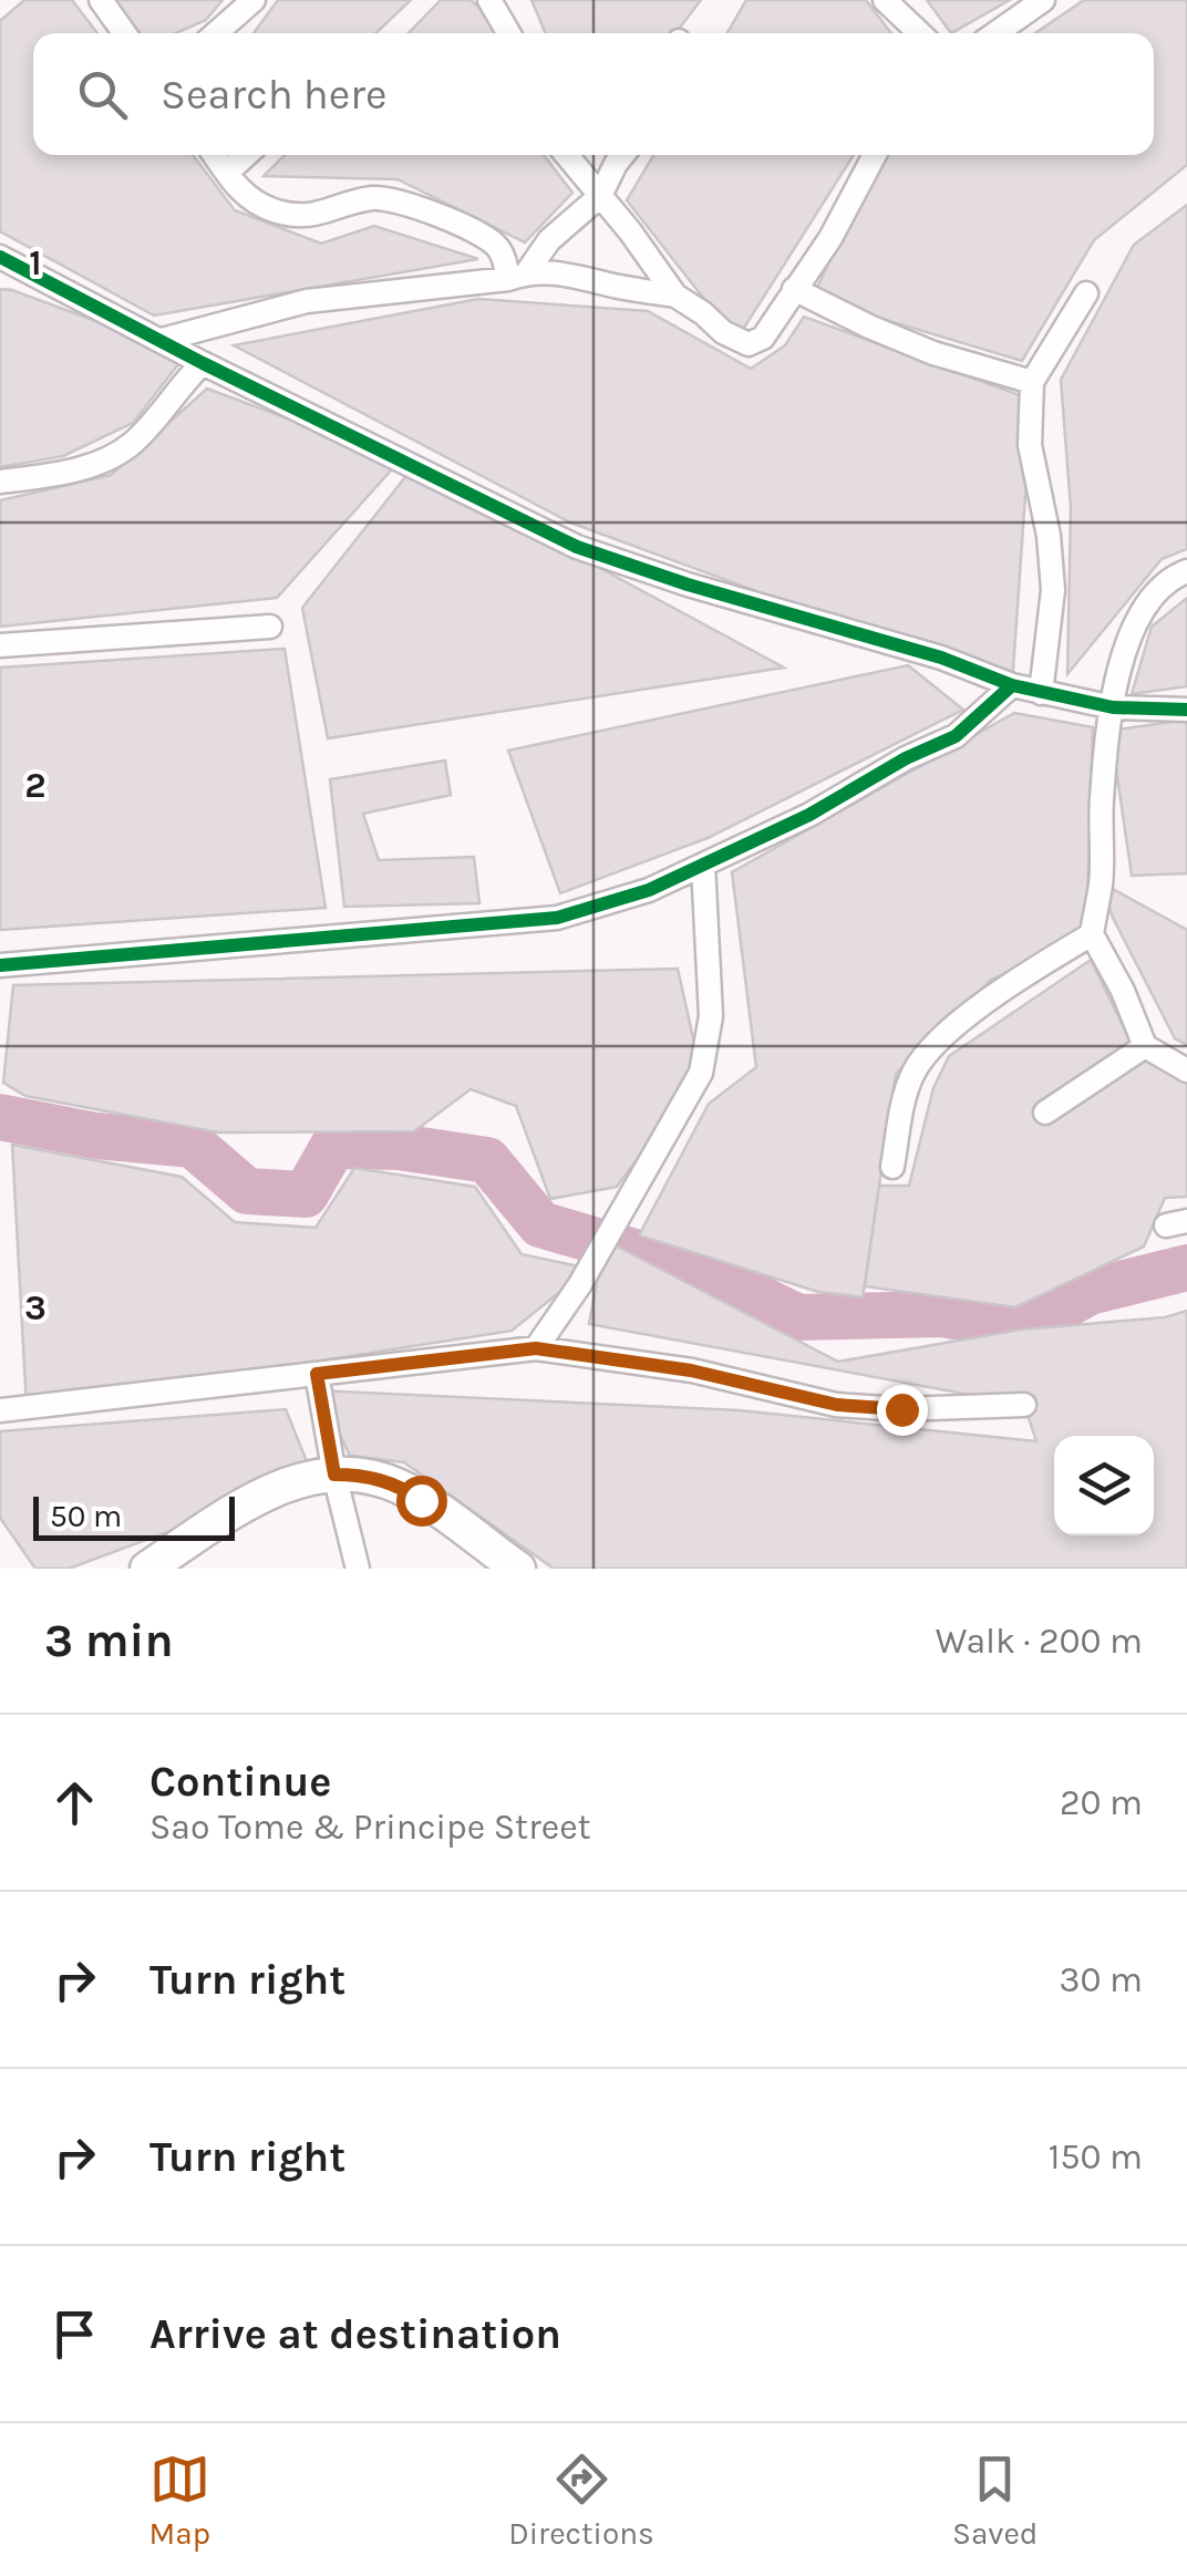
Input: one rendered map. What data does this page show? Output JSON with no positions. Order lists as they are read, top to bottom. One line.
{"scale_bar":"50 m","page":{"search":"Search here","scale":"50 m","heading":["3 min","Walk · 200 m"],"list":[["Continue","Sao Tome & Principe Street","20 m"],["Turn right","30 m"],["Turn right","150 m"],"Arrive at destination"],"nav":["Map","Directions","Saved"]},"grid":{"rows":["1","2","3"]}}
